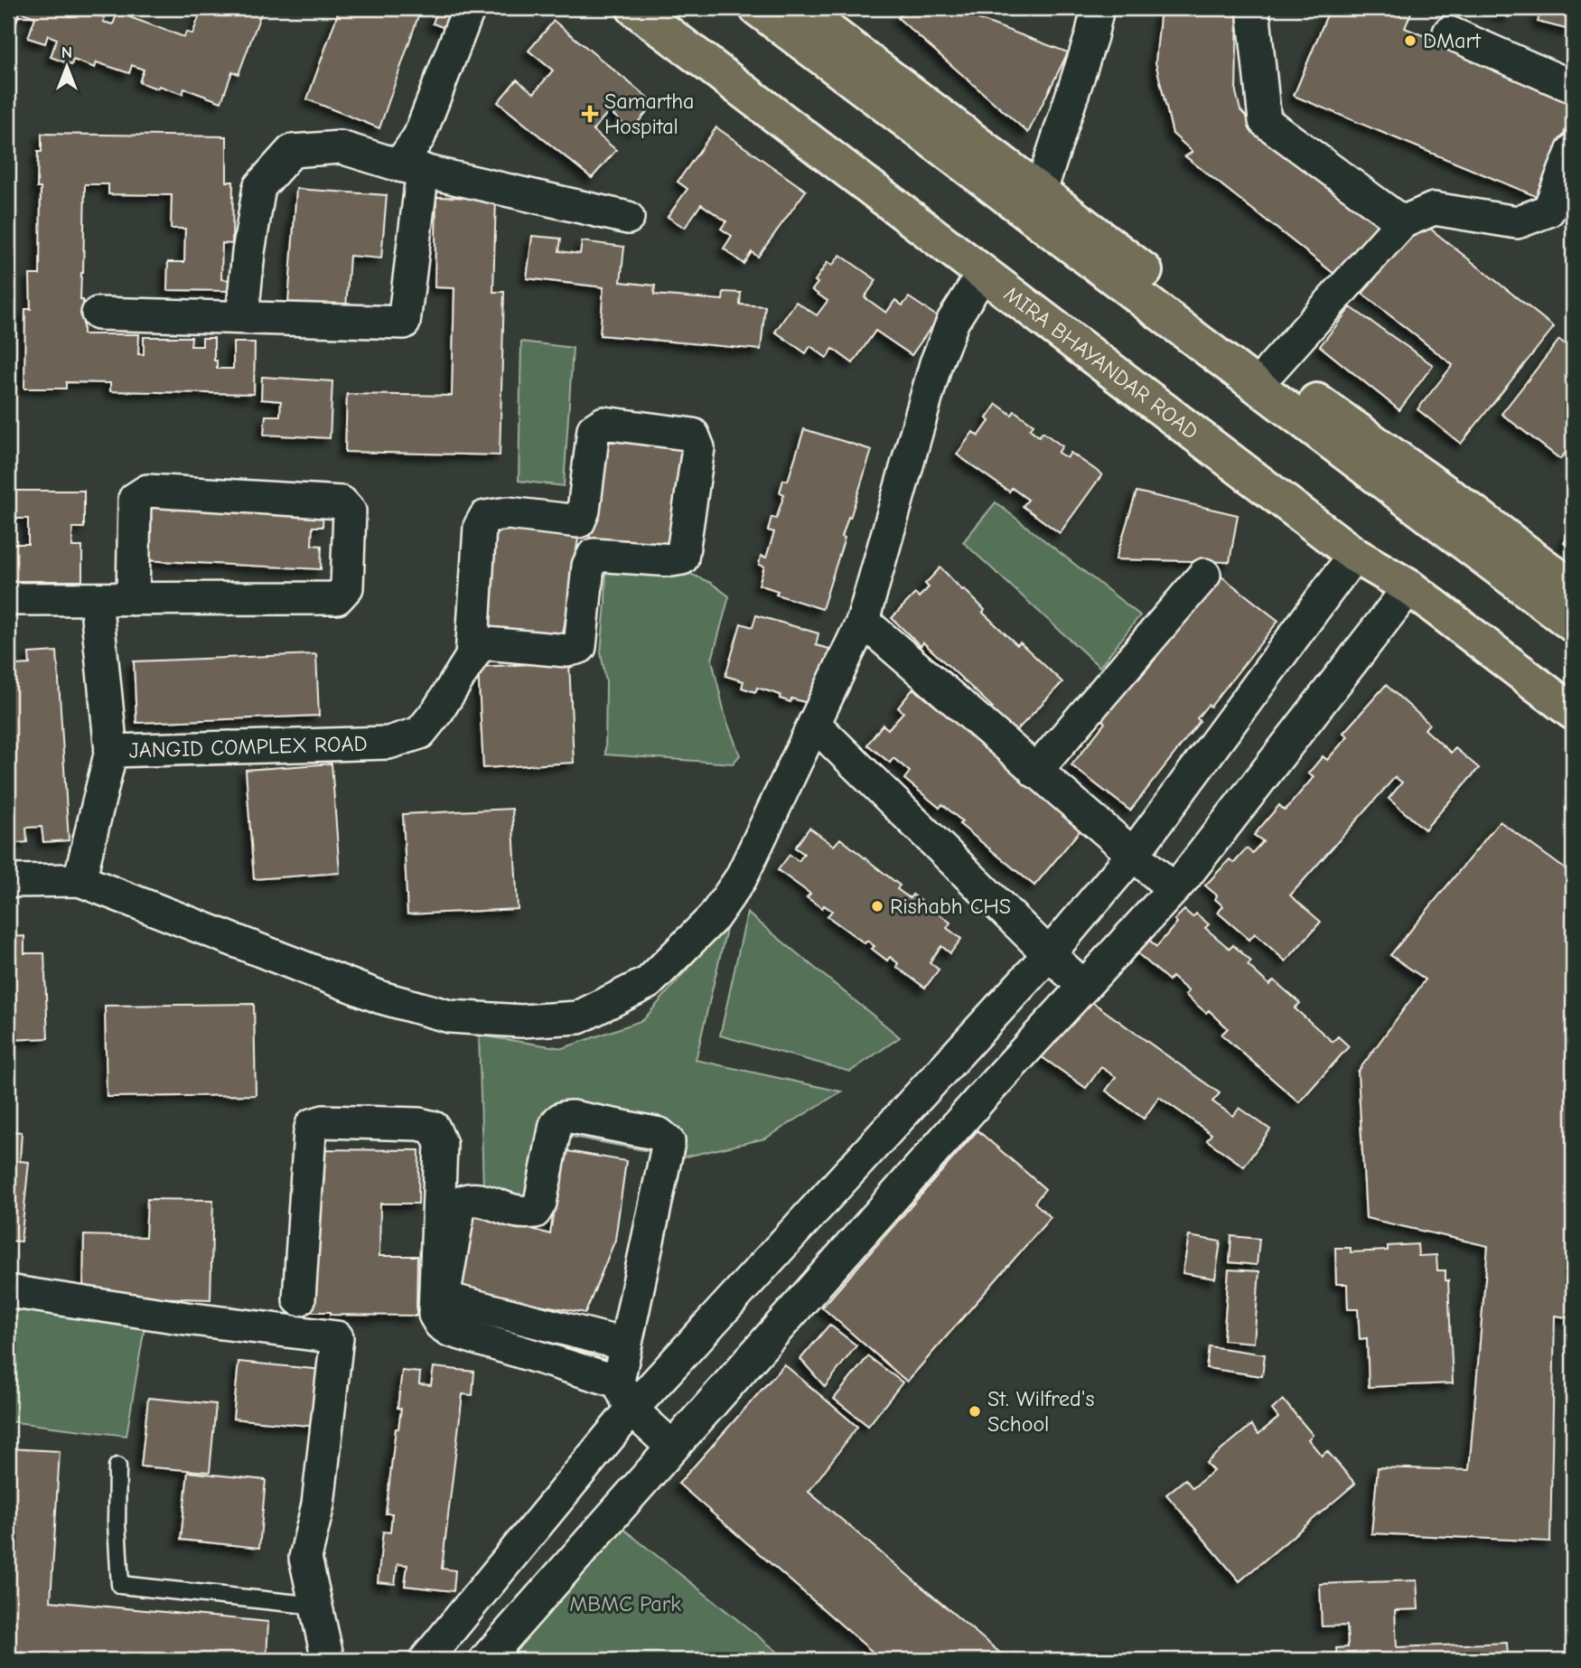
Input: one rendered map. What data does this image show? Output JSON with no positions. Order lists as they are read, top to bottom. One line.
{"streets":{"main road":["MIRA BHAYANDAR ROAD"],"street":["JANGID COMPLEX ROAD"]},"parks":["MBMC Park"],"places":{"other":["DMart","Rishabh CHS","St. Wilfred's School"],"health":["Samartha Hospital"]},"north":"top"}
